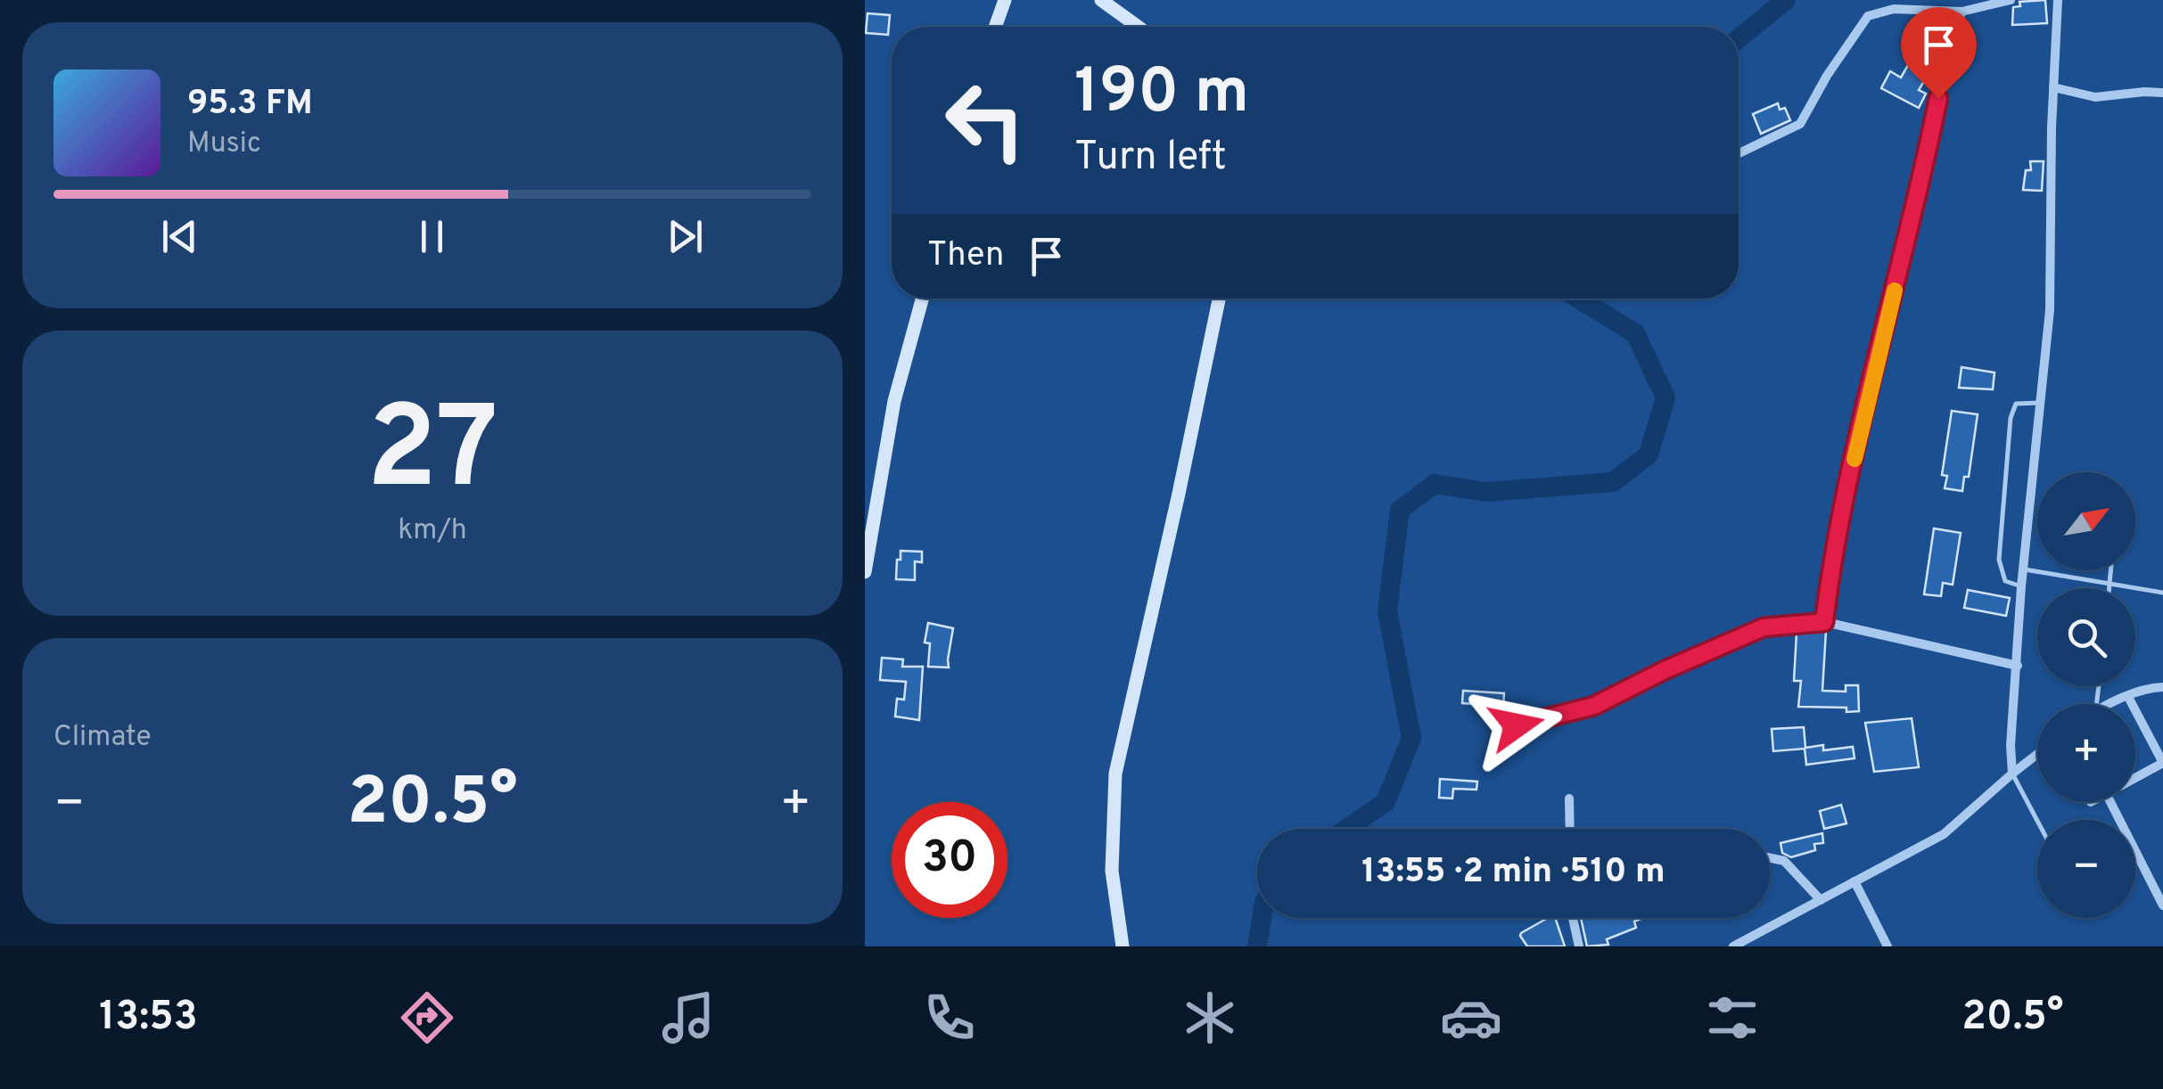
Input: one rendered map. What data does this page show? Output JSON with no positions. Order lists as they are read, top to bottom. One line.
{"north":"top right","page":{"turn":["190 m","Turn left"],"song":["95.3 FM","Music"],"then":"Then","tile":[["27","km/h"],"Climate"],"map_buttons":["+","−"],"heat":["−","20.5°","+"],"limit":"30","trip":"13:55 · 2 min · 510 m","tabs":["13:53","20.5°"]}}
